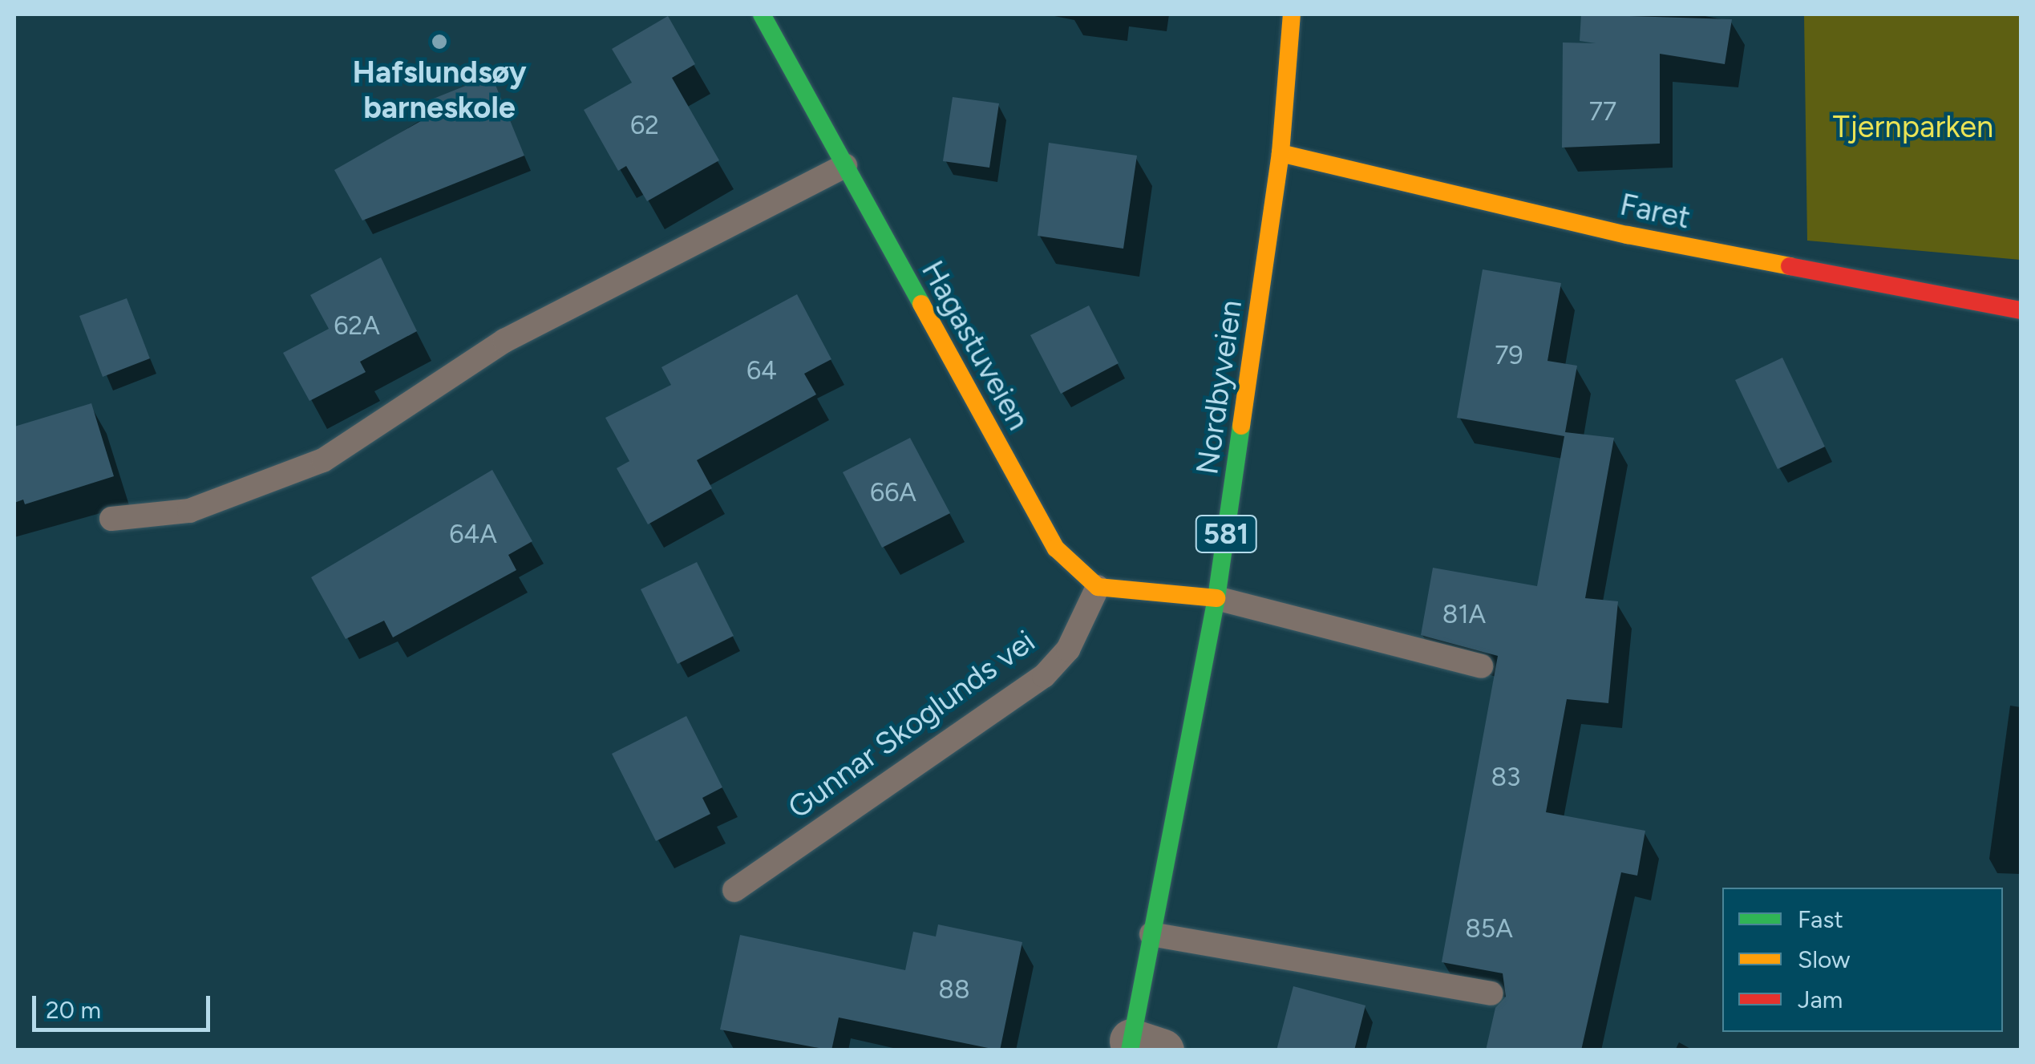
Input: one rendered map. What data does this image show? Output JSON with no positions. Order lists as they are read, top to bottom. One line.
{"streets":{"street":["Faret","Hagastuveien","Nordbyveien","581"],"lane":["Gunnar Skoglunds vei"]},"crossings":[["Faret","Nordbyveien"],["Hagastuveien","Gunnar Skoglunds vei"]],"parks":["Tjernparken"],"places":["Hafslundsøy barneskole"],"house_numbers":["77","62","62A","79","64","66A","64A","81A","83","85A","88"],"legend":["Fast","Slow","Jam"],"scale_bar":"20 m"}
